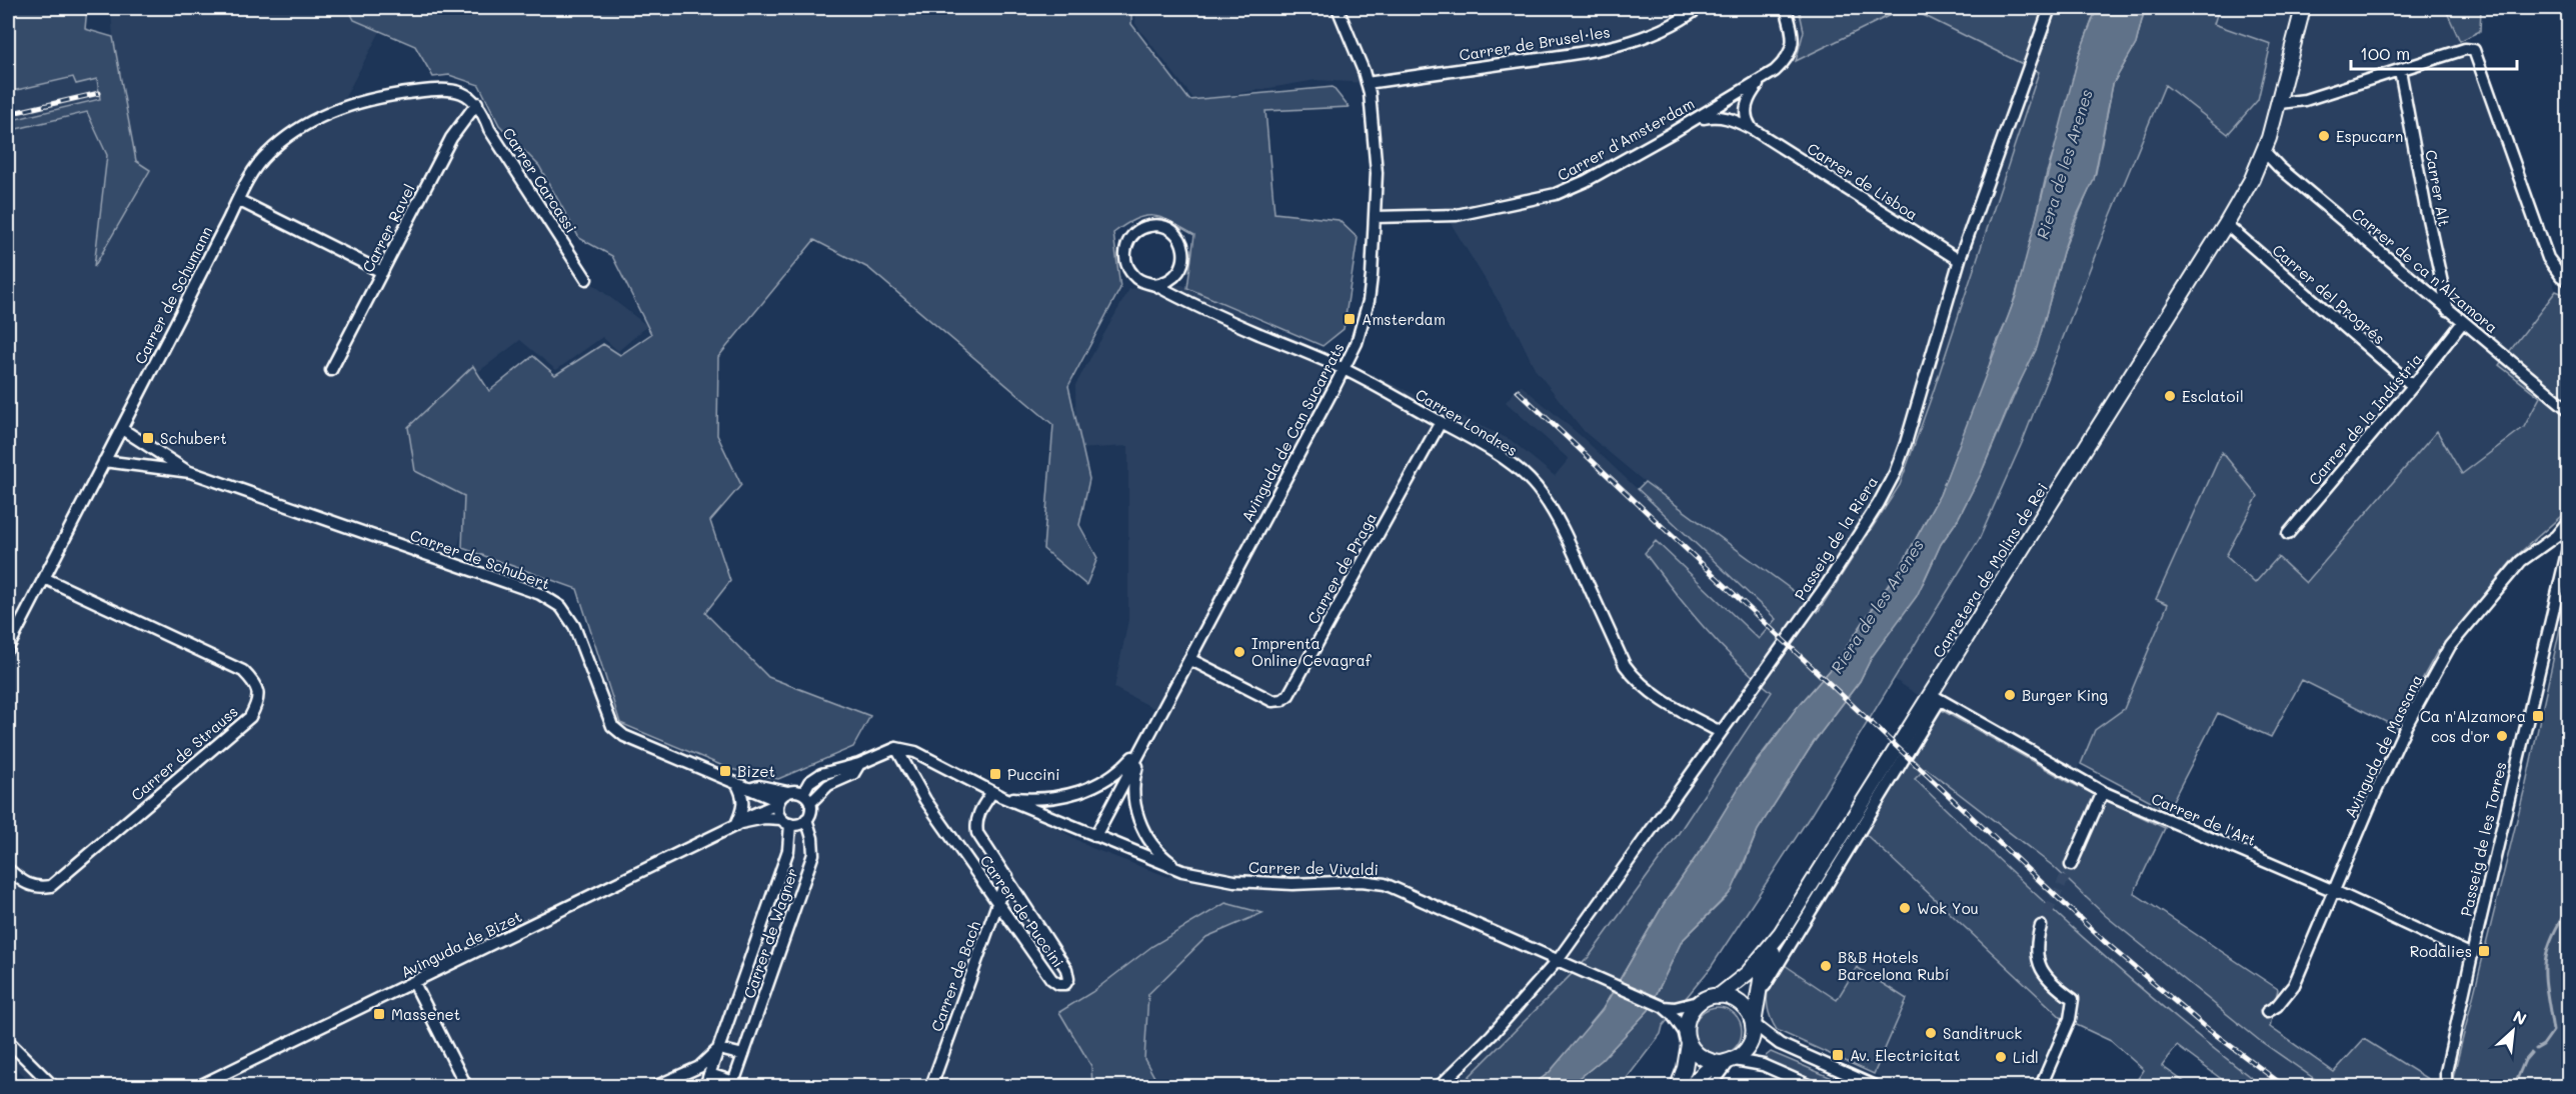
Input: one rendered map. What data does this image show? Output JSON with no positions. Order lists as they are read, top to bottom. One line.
{"streets":{"main road":["Carretera de Molins de Rei"],"street":["Carrer de Brusel·les","Carrer d'Amsterdam","Carrer Carcassi","Carrer de Lisboa","Carrer Alt","Carrer Ravel","Carrer de ca n'Alzamora","Carrer del Progrés","Carrer de Schumann","Carrer de la Indústria","Carrer Londres","Avinguda de Can Sucarrats","Passeig de la Riera","Carrer de Schubert","Carrer de Praga","Avinguda de Massana","Carrer de Strauss","Carrer de l'Art","Passeig de les Torres","Carrer de Vivaldi","Carrer de Puccini","Carrer de Wagner","Avinguda de Bizet","Carrer de Bach"]},"crossings":[["Carrer de Brusel·les","Avinguda de Can Sucarrats"],["Carrer d'Amsterdam","Carrer de Lisboa"],["Carrer d'Amsterdam","Avinguda de Can Sucarrats"],["Carrer Carcassi","Carrer Ravel"],["Carrer Carcassi","Carrer de Schumann"],["Carrer de Lisboa","Passeig de la Riera"],["Carrer Alt","Carrer de ca n'Alzamora"],["Carrer Ravel","Carrer de Schumann"],["Carrer de ca n'Alzamora","Carrer de la Indústria"],["Carrer de ca n'Alzamora","Carretera de Molins de Rei"],["Carrer del Progrés","Carrer de la Indústria"],["Carrer del Progrés","Carretera de Molins de Rei"],["Carrer de Schumann","Carrer de Schubert"],["Carrer de Schumann","Carrer de Strauss"],["Carrer Londres","Avinguda de Can Sucarrats"],["Carrer Londres","Passeig de la Riera"],["Carrer Londres","Carrer de Praga"],["Avinguda de Can Sucarrats","Carrer de Praga"],["Avinguda de Can Sucarrats","Carrer de Vivaldi"],["Avinguda de Can Sucarrats","Carrer de Puccini"],["Passeig de la Riera","Carrer de Vivaldi"],["Carrer de Schubert","Carrer de Wagner"],["Carrer de Schubert","Avinguda de Bizet"],["Carretera de Molins de Rei","Carrer de l'Art"],["Carretera de Molins de Rei","Carrer de Vivaldi"],["Avinguda de Massana","Carrer de l'Art"],["Carrer de l'Art","Passeig de les Torres"],["Carrer de Vivaldi","Carrer de Puccini"],["Carrer de Puccini","Carrer de Bach"],["Carrer de Wagner","Avinguda de Bizet"]],"water":["Riera de les Arenes"],"places":{"other":["Espucarn","Esclatoil","Imprenta Online Cevagraf","Burger King","cos d'or","Wok You","B&B Hotels Barcelona Rubí","Sanditruck","Lidl"],"transit":["Amsterdam","Schubert","Ca n'Alzamora","Bizet","Puccini","Rodalies","Massenet","Av. Electricitat"]},"scale_bar":"100 m","north":"top right"}
